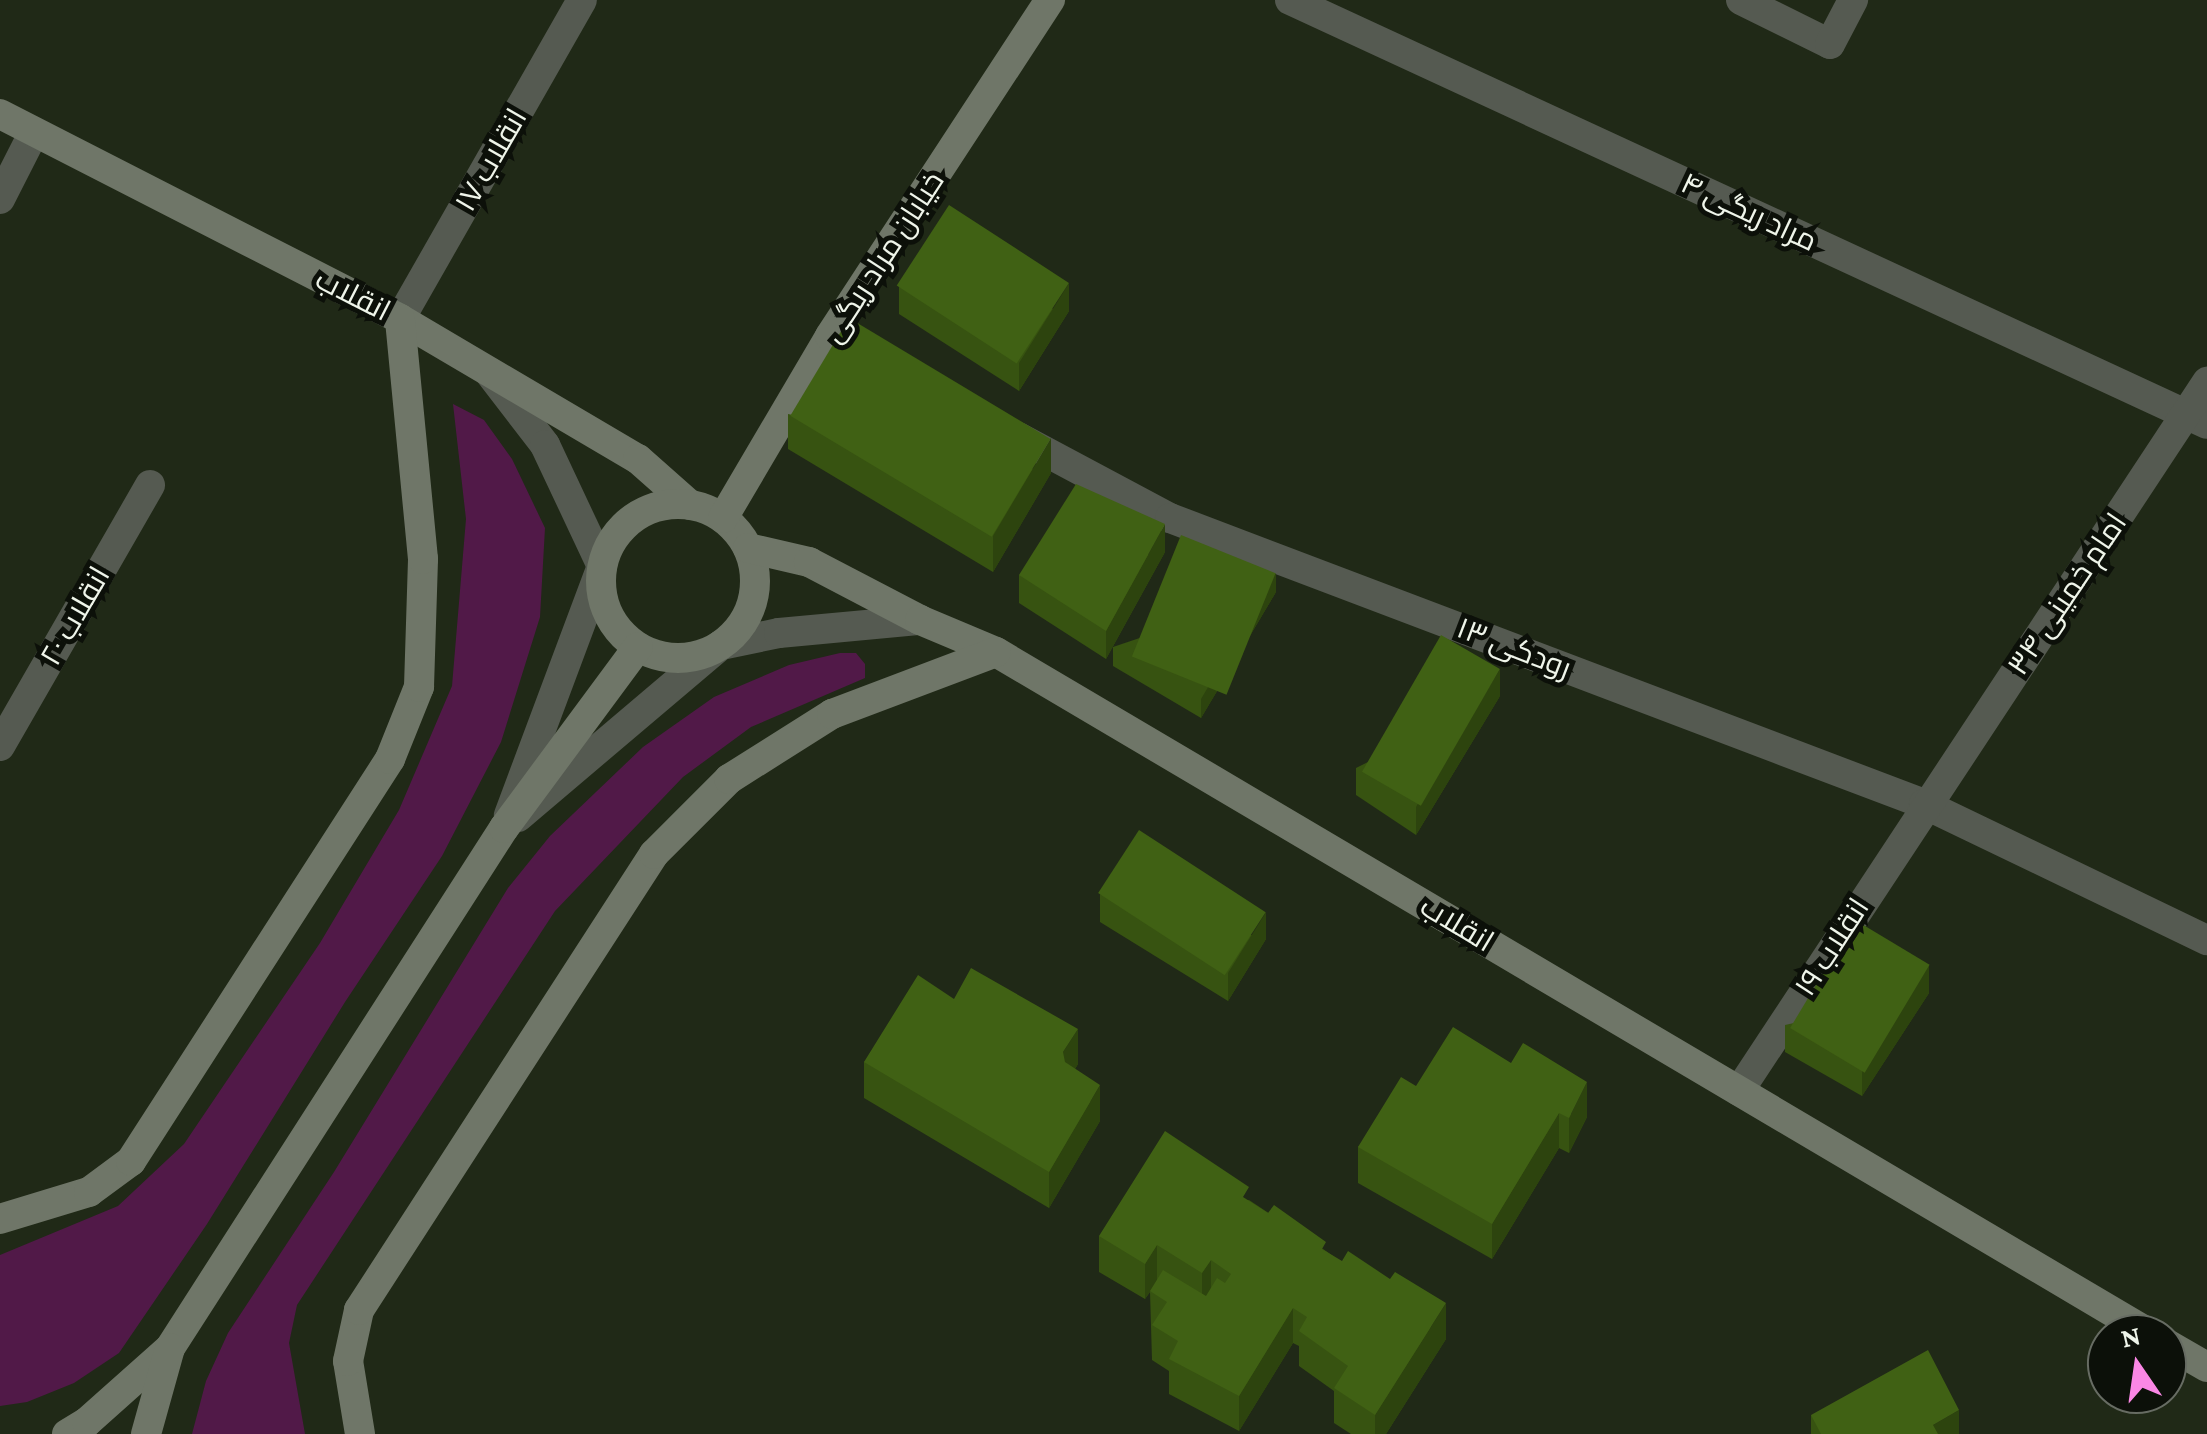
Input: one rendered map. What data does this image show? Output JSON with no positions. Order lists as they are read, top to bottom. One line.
{"streets":{"street":["انقلاب ۱۷","مراد ریگی ۴","خیابان مراد ریگی","انقلاب","امام خمینی ۳۴","انقلاب ۲۰","رودکی ۱۳","انقلاب ۱۹"]},"crossings":[["انقلاب ۱۷","انقلاب"],["مراد ریگی ۴","امام خمینی ۳۴"],["خیابان مراد ریگی","انقلاب"],["انقلاب","انقلاب ۱۹"],["امام خمینی ۳۴","رودکی ۱۳"],["امام خمینی ۳۴","انقلاب ۱۹"],["رودکی ۱۳","انقلاب ۱۹"]],"north":"top"}
